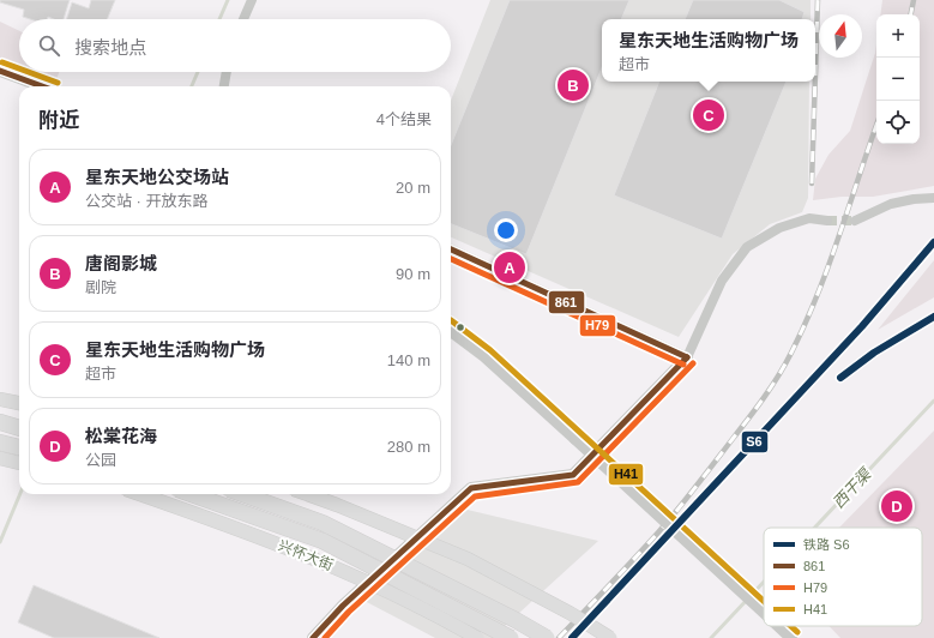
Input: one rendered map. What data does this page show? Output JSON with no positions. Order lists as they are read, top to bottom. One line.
{"streets":{"main road":["兴怀大街"]},"water":["西干渠"],"lines":["transit line H41","transit line 861","rail line S6","transit line H79"],"legend":["铁路 S6","861","H79","H41"],"north":"top","page":{"map_buttons":["+","−"],"popup":["星东天地生活购物广场","超市"],"search":"搜索地点","pins":["B","C","A","D"],"heading":["附近","4个结果"],"list":[{"mark":"A","name":"星东天地公交场站","note":"公交站 · 开放东路","value":"20 m"},{"mark":"B","name":"唐阁影城","note":"剧院","value":"90 m"},{"mark":"C","name":"星东天地生活购物广场","note":"超市","value":"140 m"},{"mark":"D","name":"松棠花海","note":"公园","value":"280 m"}]}}
